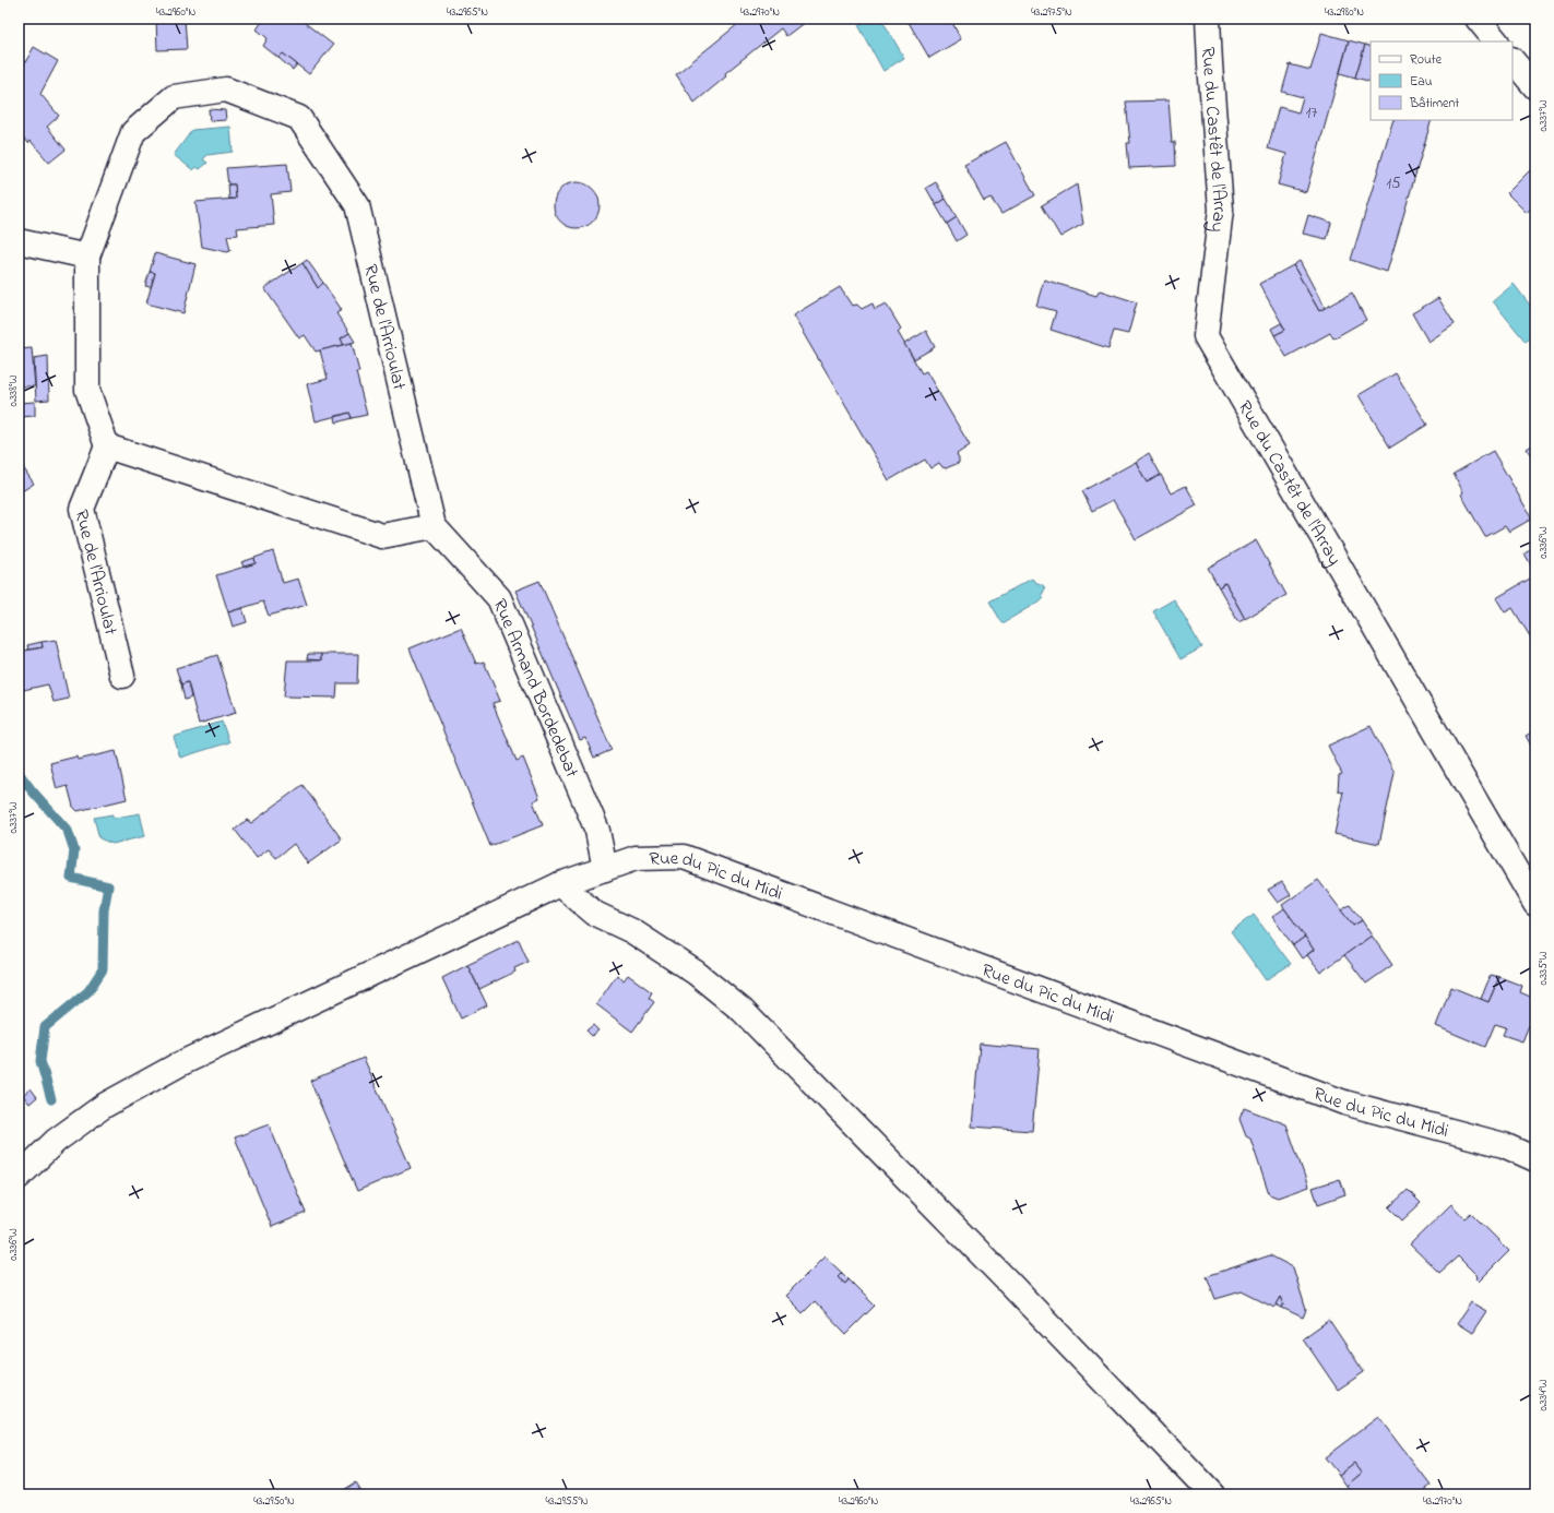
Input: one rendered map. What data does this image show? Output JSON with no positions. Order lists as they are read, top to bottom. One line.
{"streets":{"street":["Rue du Castêt de l'Array","Rue de l'Arrioulat","Rue Armand Bordedebat","Rue du Pic du Midi"]},"crossings":[["Rue de l'Arrioulat","Rue Armand Bordedebat"],["Rue Armand Bordedebat","Rue du Pic du Midi"]],"house_numbers":["17","15"],"legend":["Route","Eau","Bâtiment"],"coordinates":["43.2960°N","43.2965°N","43.2970°N","43.2975°N","43.2980°N","0.337°W","0.338°W","0.336°W","0.335°W","0.334°W","43.2950°N","43.2955°N"]}
